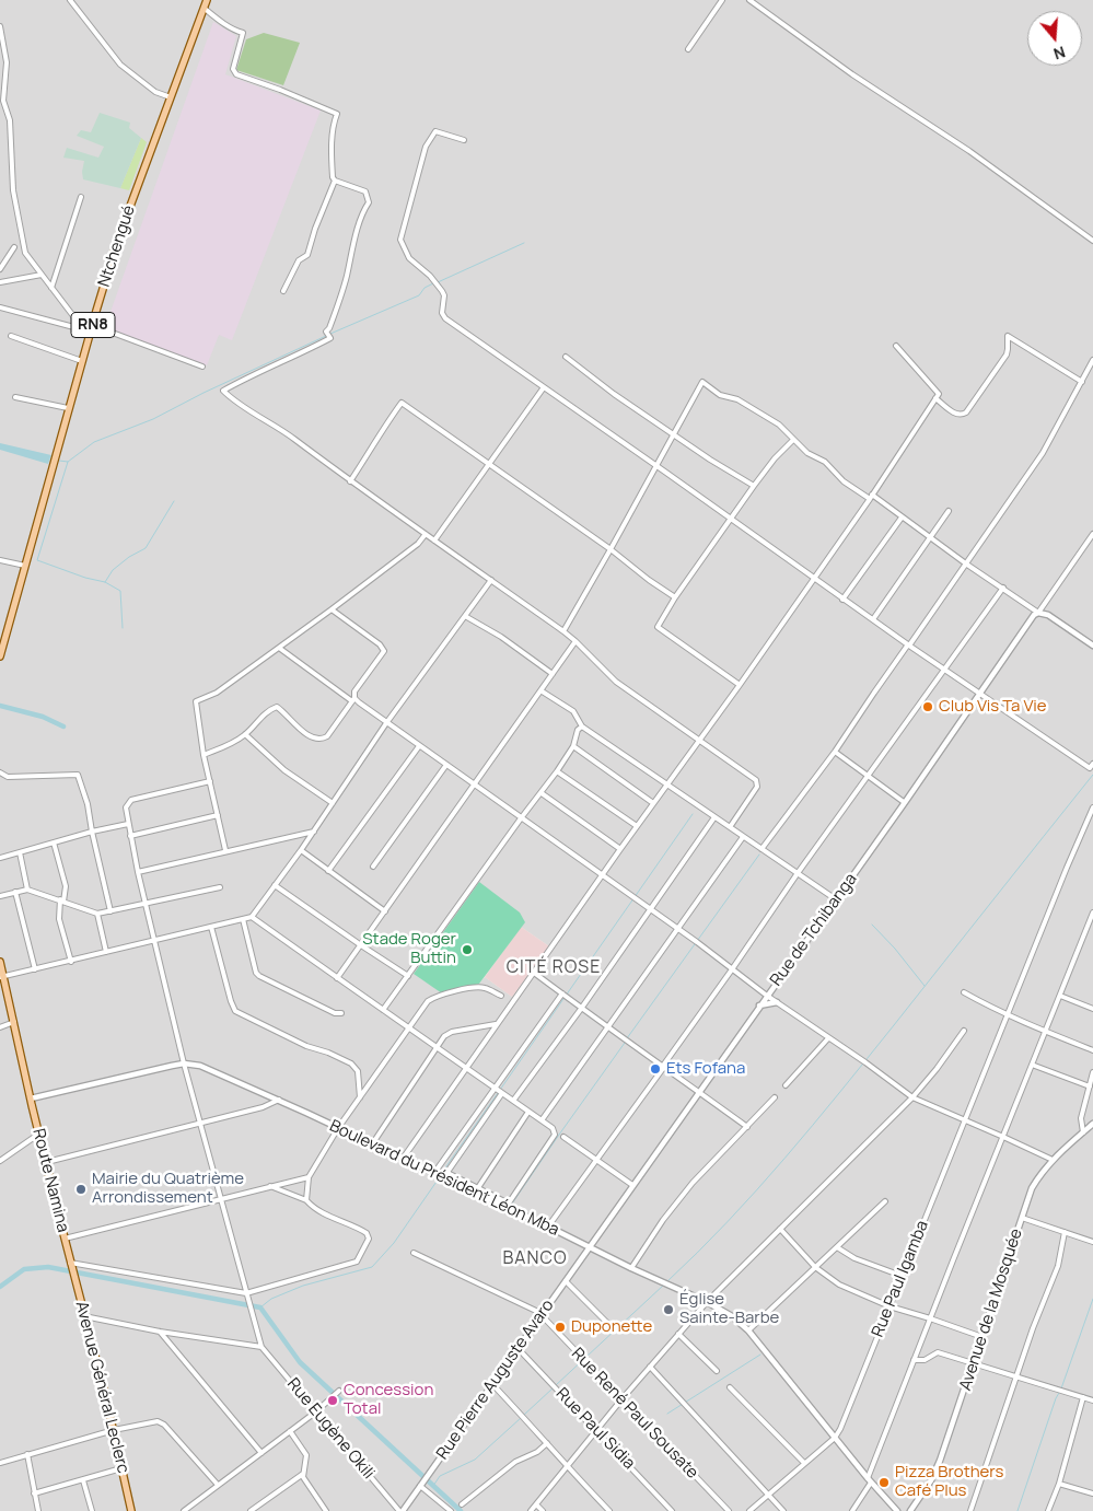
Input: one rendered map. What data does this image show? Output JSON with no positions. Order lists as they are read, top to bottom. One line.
{"streets":{"main road":["Ntchengué","RN8","Route Namina","Avenue Général Leclerc"],"street":["Rue de Tchibanga","Boulevard du Président Léon Mba","Rue Paul Igamba","Avenue de la Mosquée","Rue Pierre Auguste Avaro","Rue René Paul Sousate","Rue Eugène Okili","Rue Paul Sidia"]},"crossings":[["Rue de Tchibanga","Boulevard du Président Léon Mba"],["Rue de Tchibanga","Rue Pierre Auguste Avaro"],["Boulevard du Président Léon Mba","Route Namina"],["Boulevard du Président Léon Mba","Rue Paul Igamba"],["Boulevard du Président Léon Mba","Rue Pierre Auguste Avaro"],["Route Namina","Avenue Général Leclerc"],["Rue Pierre Auguste Avaro","Rue René Paul Sousate"],["Rue Pierre Auguste Avaro","Rue Eugène Okili"],["Rue Pierre Auguste Avaro","Rue Paul Sidia"]],"districts":["CITÉ ROSE","BANCO"],"places":["Club Vis Ta Vie","Stade Roger Buttin","Ets Fofana","Mairie du Quatrième Arrondissement","Église Sainte-Barbe","Duponette","Concession Total","Pizza Brothers Café Plus"],"north":"bottom"}
